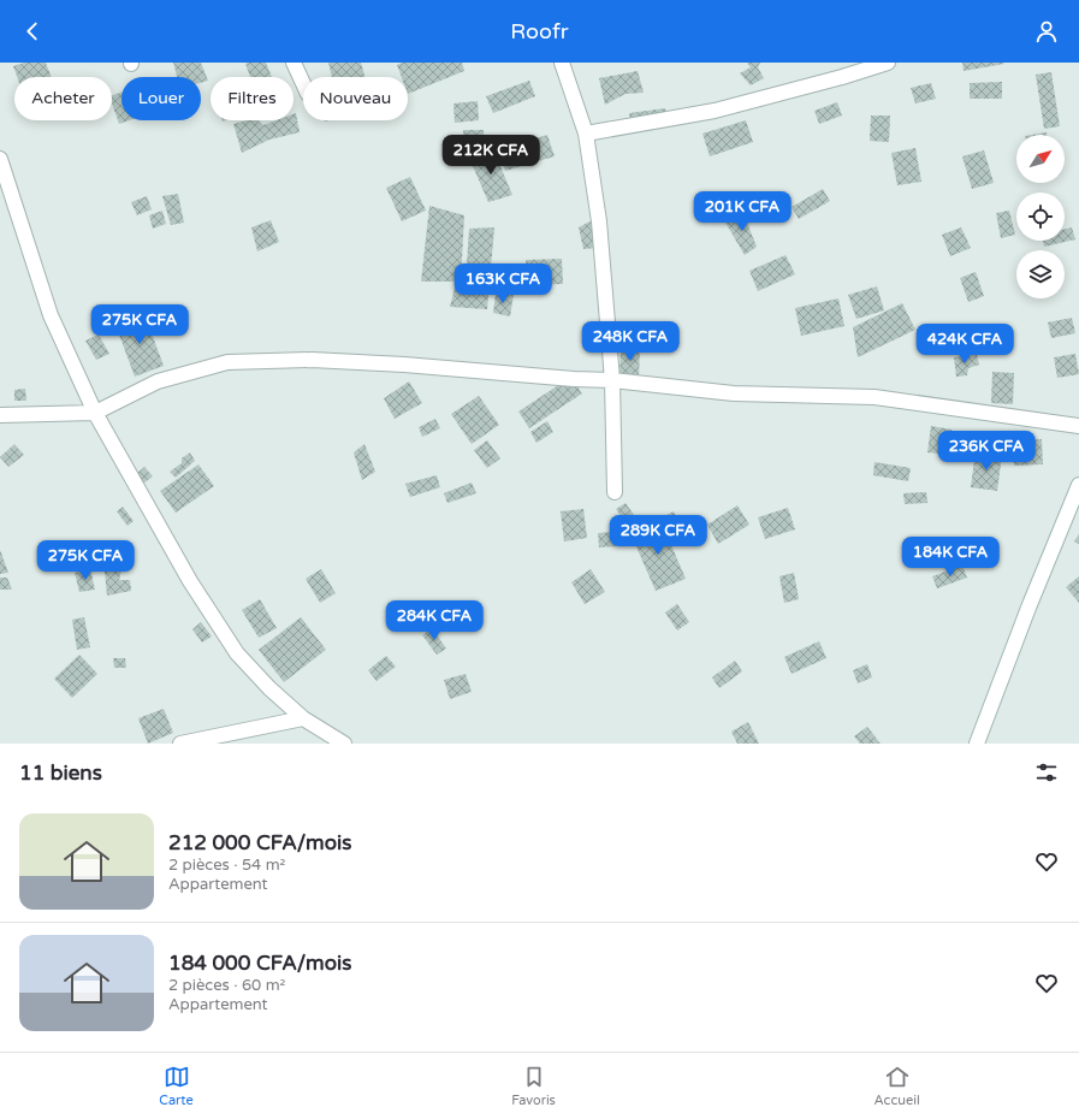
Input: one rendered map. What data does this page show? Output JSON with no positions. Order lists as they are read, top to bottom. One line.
{"north":"top right","page":{"header":"Roofr","chip":["Acheter","Louer","Filtres","Nouveau"],"price":["212K CFA","201K CFA","163K CFA","275K CFA","248K CFA","424K CFA","236K CFA","289K CFA","184K CFA","275K CFA","284K CFA"],"heading":"11 biens","list":[{"name":"212 000 CFA/mois","note":"2 pièces · 54 m² · Appartement"},{"name":"184 000 CFA/mois","note":"2 pièces · 60 m² · Appartement"}],"tabs":["Carte","Favoris","Accueil"]}}
